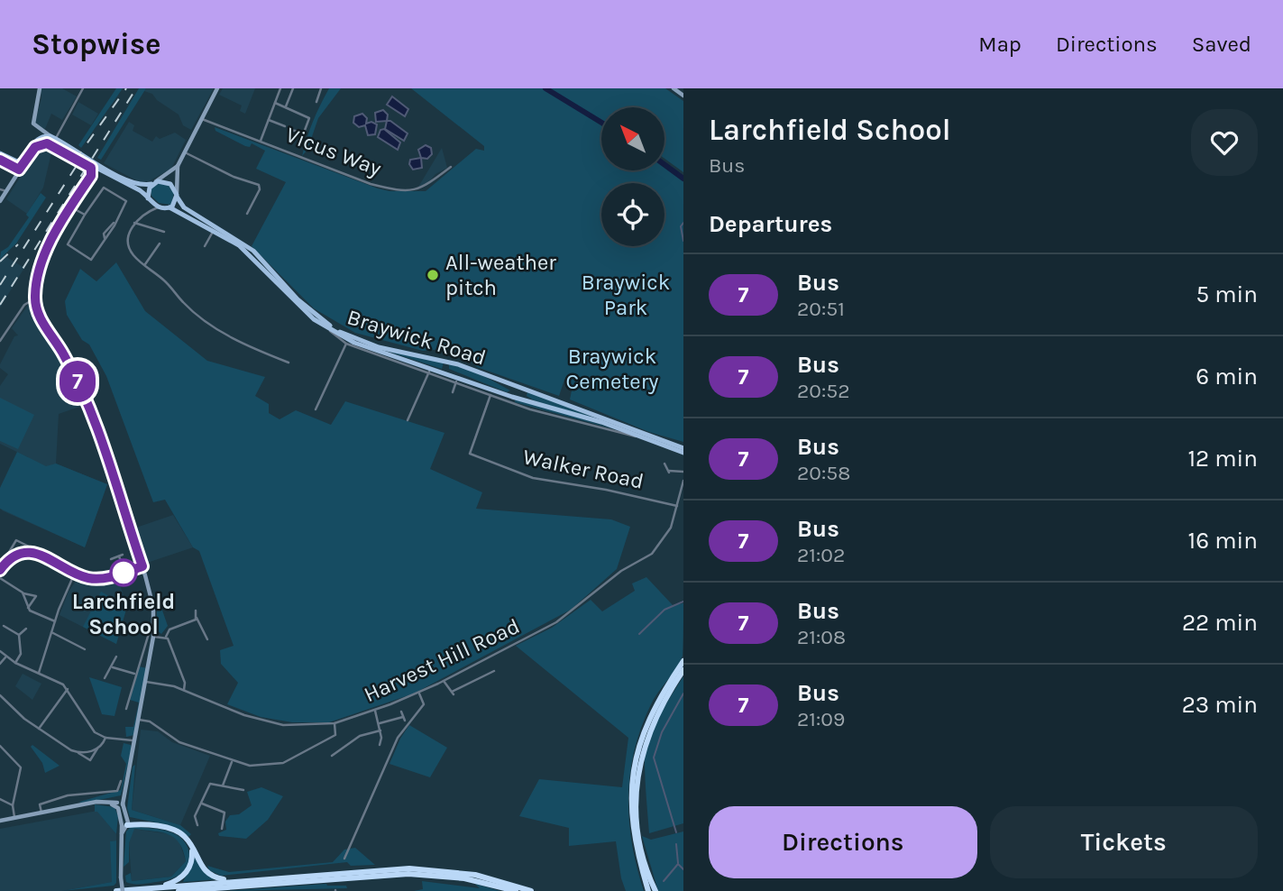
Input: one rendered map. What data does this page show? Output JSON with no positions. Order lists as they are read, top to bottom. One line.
{"streets":{"main road":["Braywick Road"],"street":["Vicus Way","Walker Road","Harvest Hill Road"]},"crossings":[["Braywick Road","Walker Road"],["Walker Road","Harvest Hill Road"]],"parks":["Braywick Park","Braywick Cemetery"],"places":["All-weather pitch","Larchfield School"],"lines":["bus line 7"],"north":"top left","page":{"header":"Stopwise","nav":["Map","Directions","Saved"],"on_map":"7","heading":[["Larchfield School","Bus"],"Departures"],"list":[{"mark":"7","name":"Bus","note":"20:51","value":"5 min"},{"mark":"7","name":"Bus","note":"20:52","value":"6 min"},{"mark":"7","name":"Bus","note":"20:58","value":"12 min"},{"mark":"7","name":"Bus","note":"21:02","value":"16 min"},{"mark":"7","name":"Bus","note":"21:08","value":"22 min"},{"mark":"7","name":"Bus","note":"21:09","value":"23 min"}],"buttons":["Directions","Tickets"]}}
